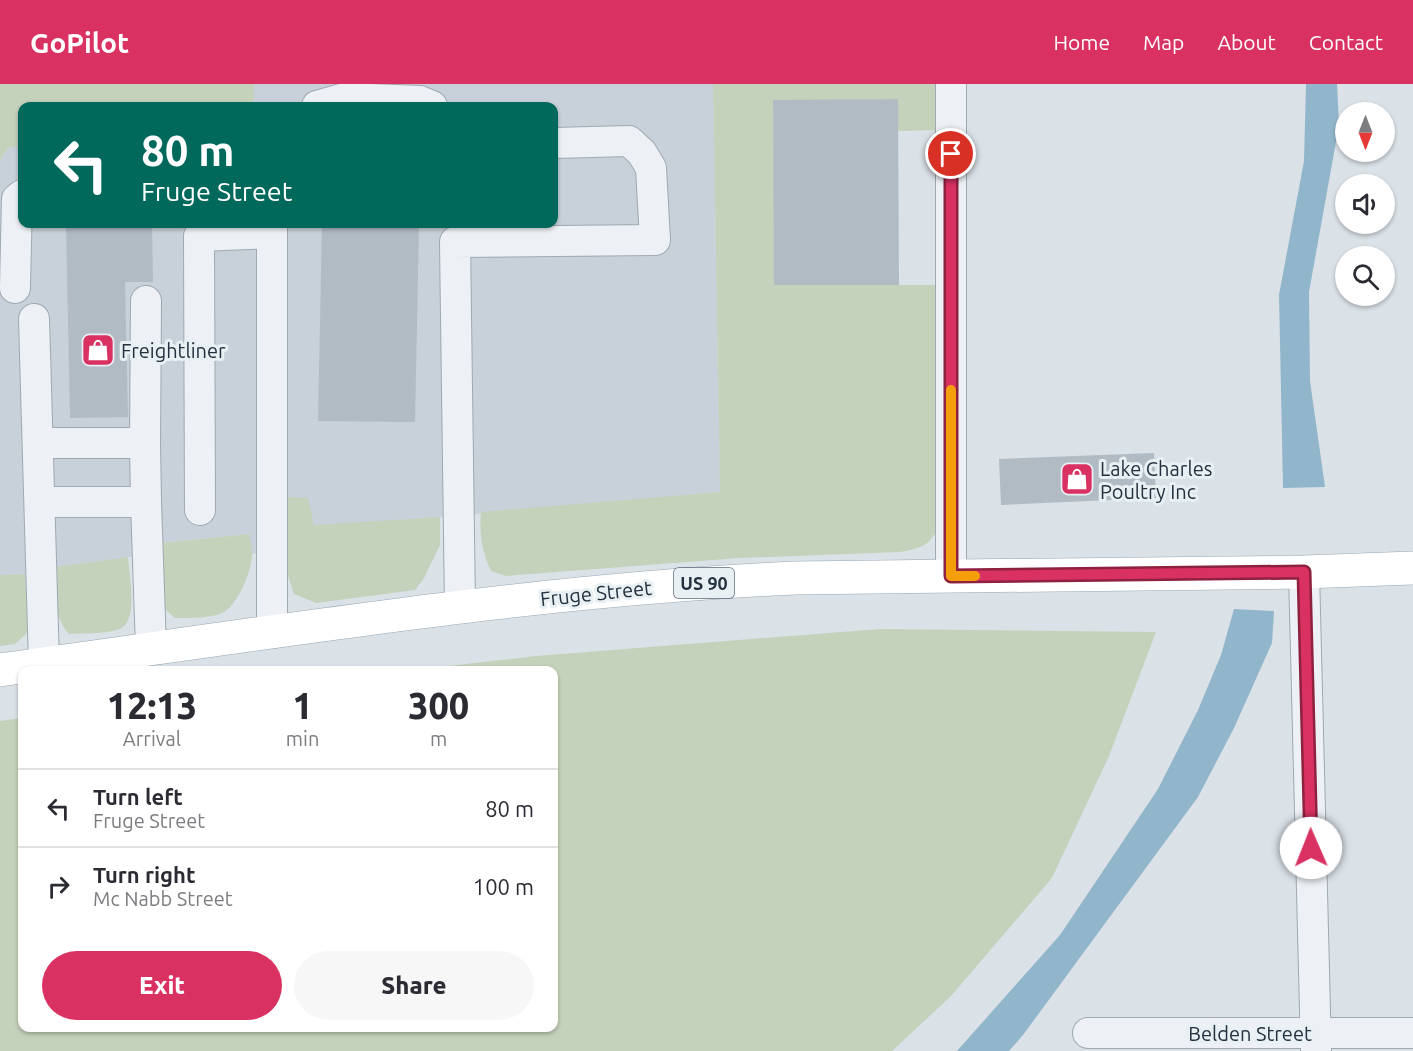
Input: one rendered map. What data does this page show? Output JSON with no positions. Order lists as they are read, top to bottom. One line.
{"streets":{"main road":["US 90","Fruge Street"],"street":["Belden Street"]},"places":{"shop":["Freightliner","Lake Charles Poultry Inc"]},"north":"bottom","page":{"header":"GoPilot","nav":["Home","Map","About","Contact"],"turn":["80 m","Fruge Street"],"eta":["12:13","Arrival","1","min","300","m"],"list":[{"name":"Turn left","note":"Fruge Street","value":"80 m"},{"name":"Turn right","note":"Mc Nabb Street","value":"100 m"}],"buttons":["Exit","Share"]}}
